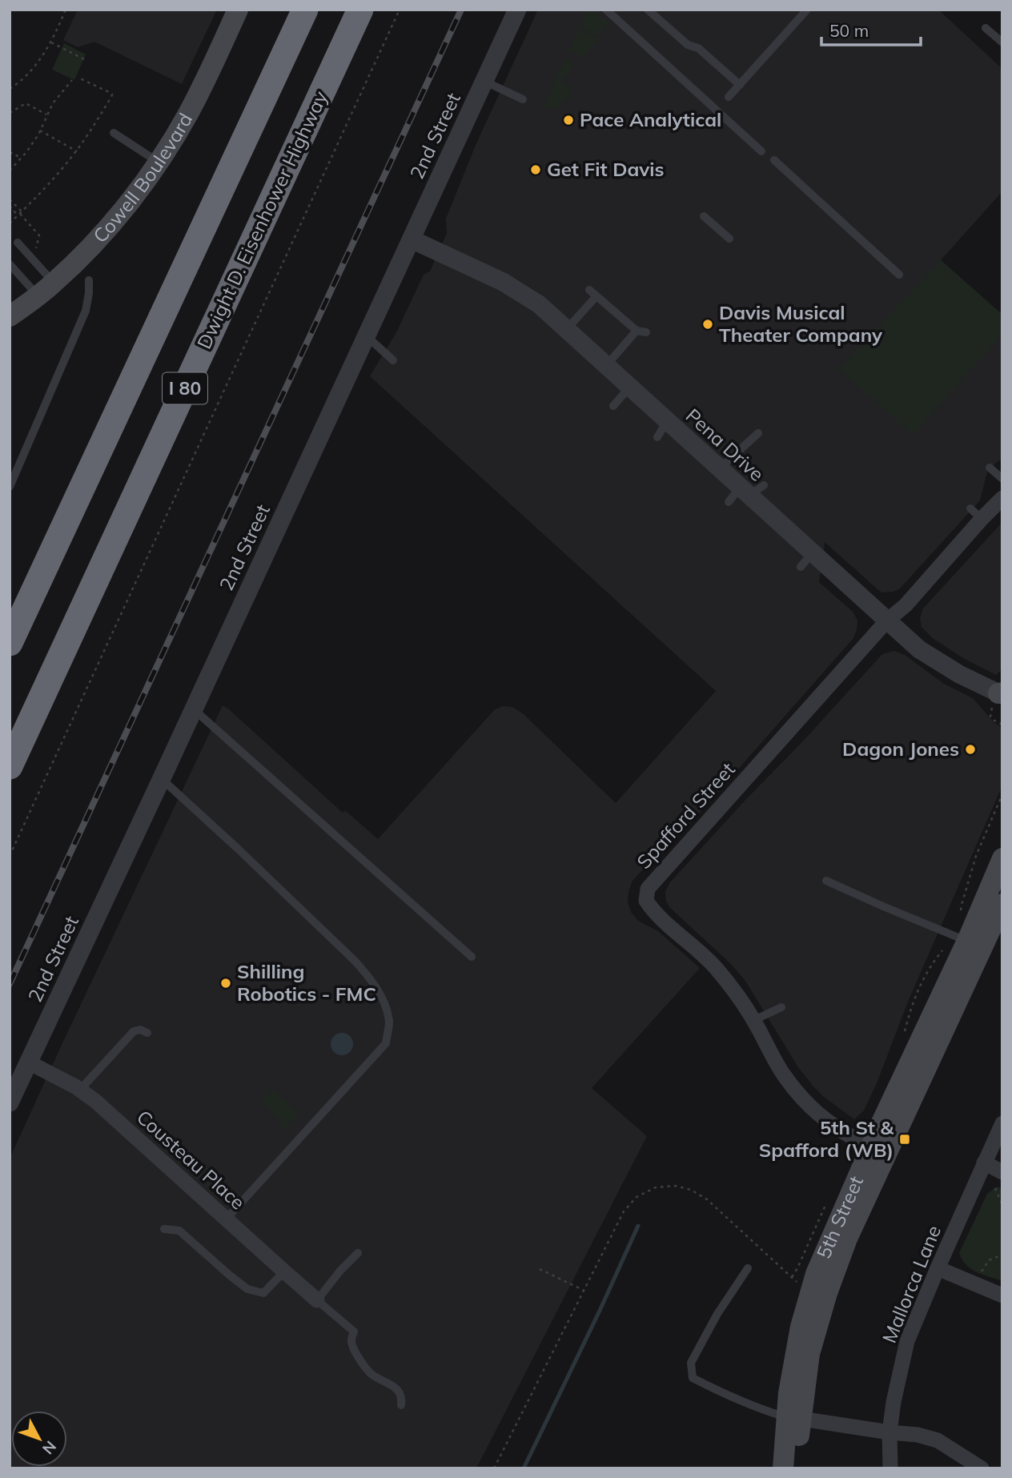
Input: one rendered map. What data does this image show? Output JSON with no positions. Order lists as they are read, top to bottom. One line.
{"streets":{"highway":["Dwight D. Eisenhower Highway","I 80"],"main road":["Cowell Boulevard","5th Street"],"street":["2nd Street","Pena Drive","Spafford Street","Cousteau Place","Mallorca Lane"]},"crossings":[["2nd Street","Pena Drive"],["2nd Street","Cousteau Place"],["Pena Drive","Spafford Street"],["Spafford Street","5th Street"]],"places":{"other":["Pace Analytical","Get Fit Davis","Davis Musical Theater Company","Dagon Jones","Shilling Robotics - FMC"],"transit":["5th St & Spafford (WB)"]},"scale_bar":"50 m","north":"bottom right"}
